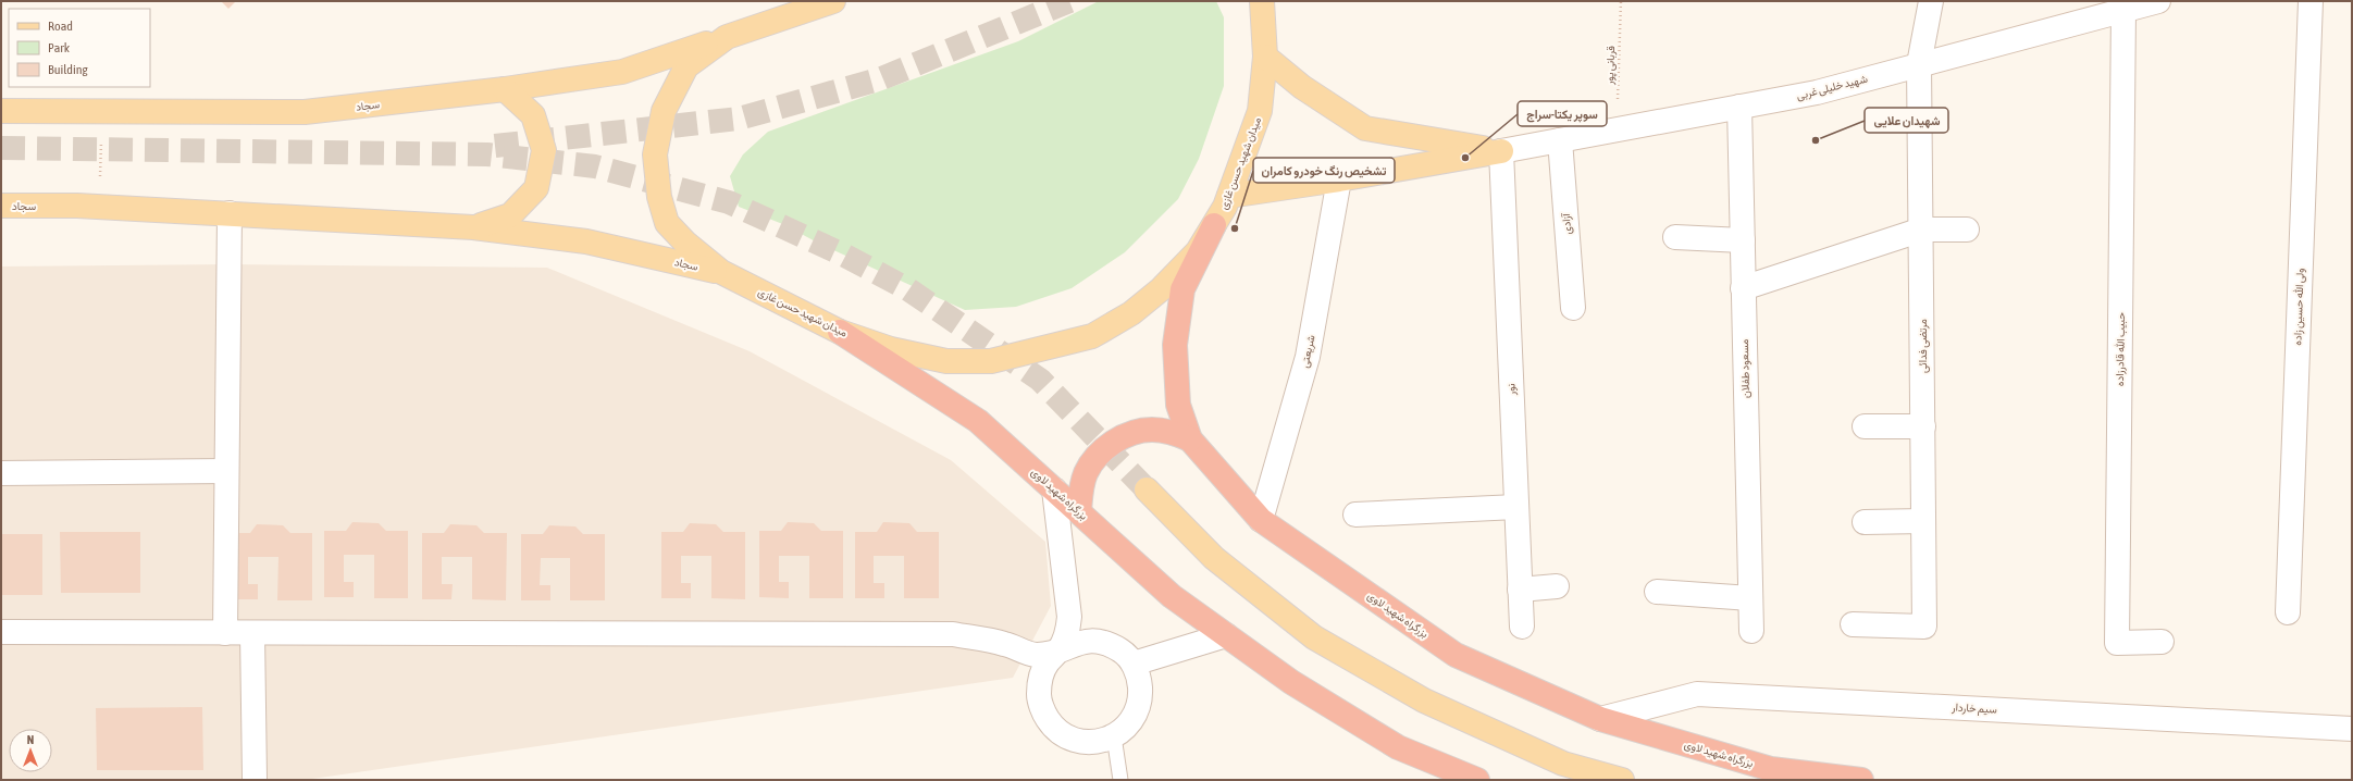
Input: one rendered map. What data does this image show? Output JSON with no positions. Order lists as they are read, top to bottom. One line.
{"streets":{"highway":["بزرگراه شهید لاوی"],"main road":["سجاد","میدان شهید حسن غازی"],"street":["شهید خلیلی غربی","آزادی","ولی الله حسین زاده","مرتضی فدائی","حبیب الله قادرزاده","شریعتی","مسعود طفلان","نور","سیم خاردار"],"path":["قربانی پور"]},"crossings":[["قربانی پور","شهید خلیلی غربی"],["شهید خلیلی غربی","آزادی"],["شهید خلیلی غربی","مرتضی فدائی"],["شهید خلیلی غربی","حبیب الله قادرزاده"],["شهید خلیلی غربی","مسعود طفلان"],["شهید خلیلی غربی","نور"],["سجاد","میدان شهید حسن غازی"],["میدان شهید حسن غازی","بزرگراه شهید لاوی"],["شریعتی","بزرگراه شهید لاوی"],["بزرگراه شهید لاوی","سیم خاردار"]],"places":["شهیدان علایی","سوپر یکتا-سراج","تشخیص رنگ خودرو کامران"],"legend":["Road","Park","Building"],"north":"top"}
